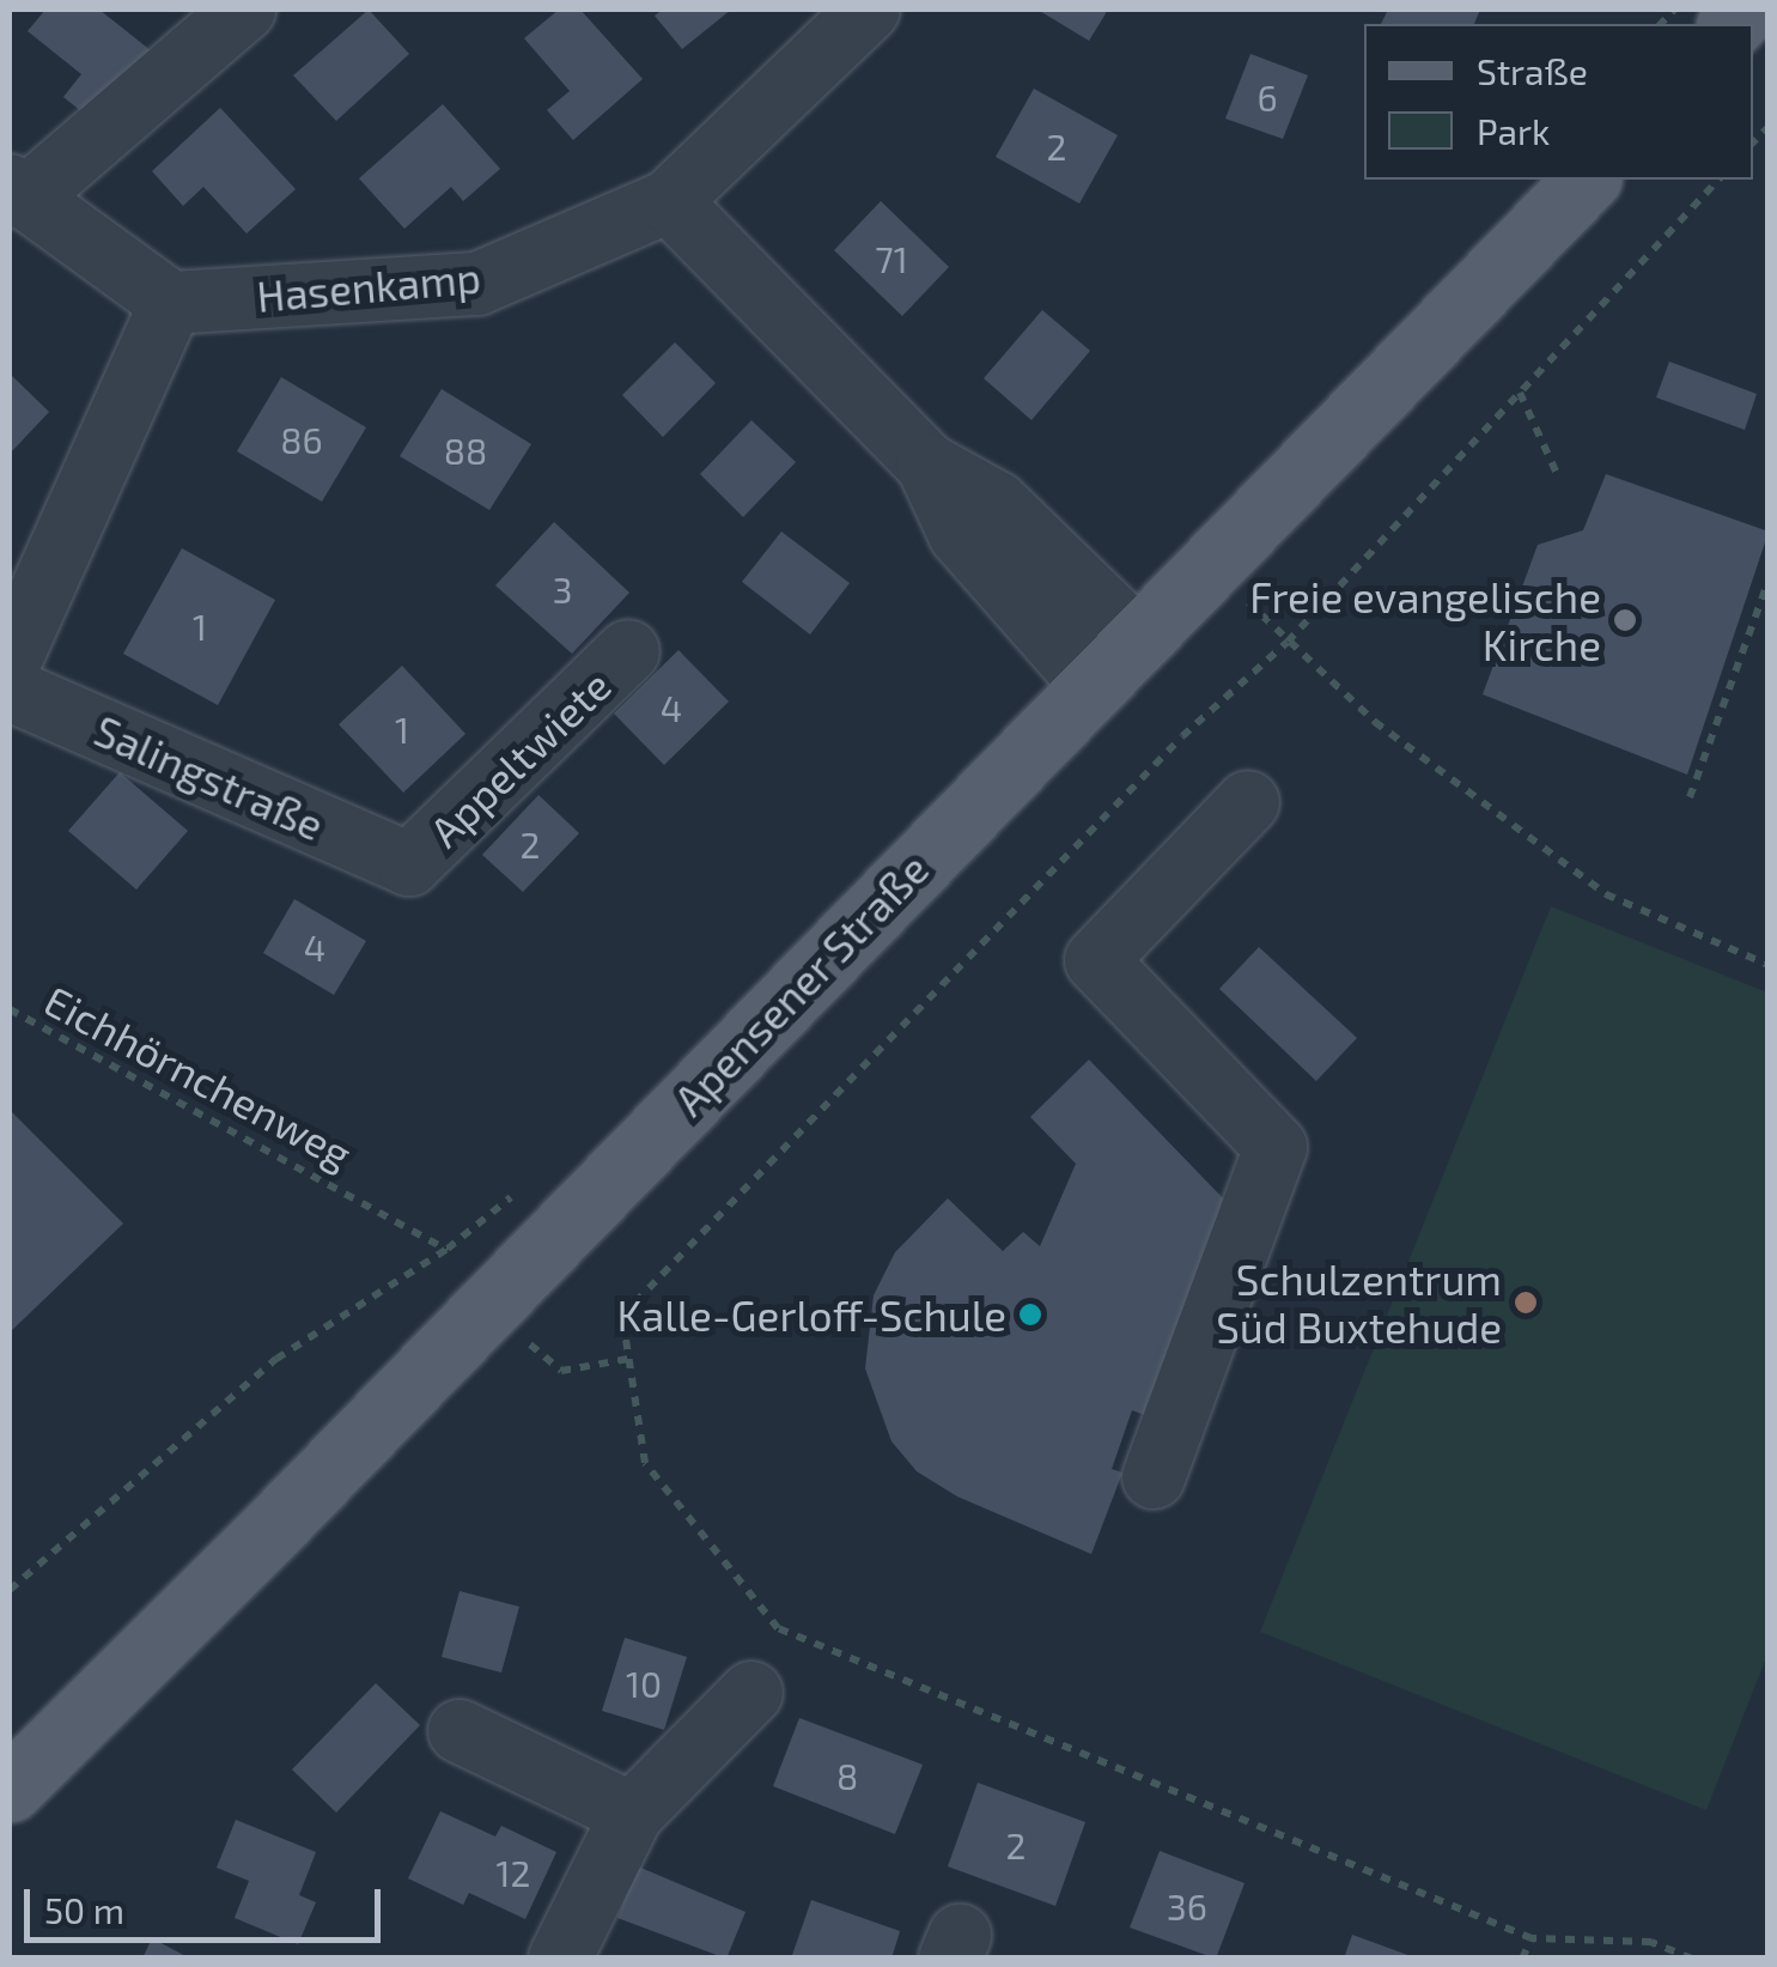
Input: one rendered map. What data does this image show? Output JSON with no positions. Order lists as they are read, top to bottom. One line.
{"streets":{"main road":["Apensener Straße"],"street":["Hasenkamp","Appeltwiete","Salingstraße"],"path":["Eichhörnchenweg"]},"crossings":[["Appeltwiete","Salingstraße"]],"places":["Freie evangelische Kirche","Schulzentrum Süd Buxtehude","Kalle-Gerloff-Schule"],"house_numbers":["6","2","71","86","88","3","1","4","1","2","4","10","8","2","12","36"],"legend":["Straße","Park"],"scale_bar":"50 m"}
